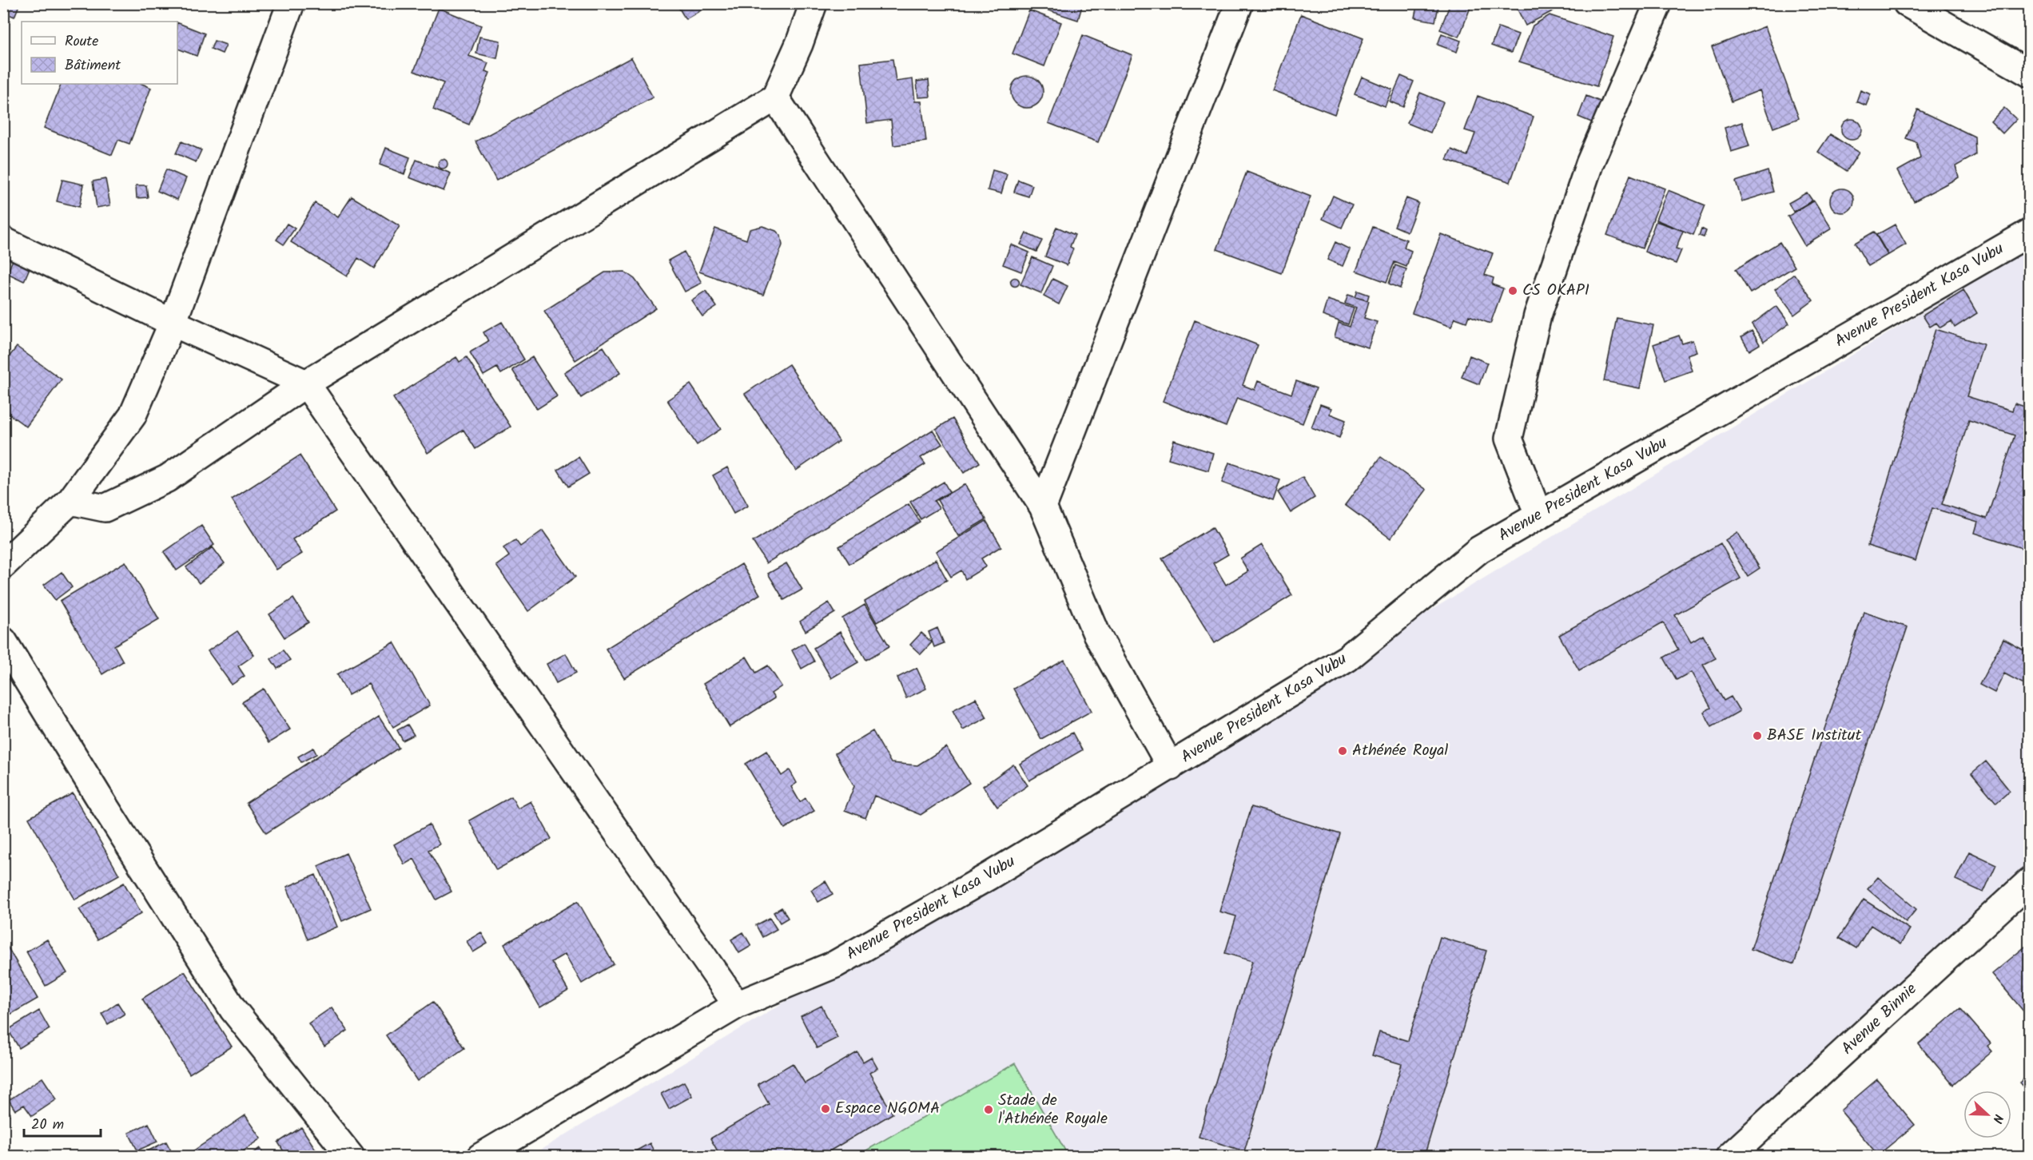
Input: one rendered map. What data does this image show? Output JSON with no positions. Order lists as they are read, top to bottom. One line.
{"streets":{"street":["Avenue President Kasa Vubu","Avenue Binnie"]},"places":["CS OKAPI","BASE Institut","Athénée Royal","Espace NGOMA","Stade de l'Athénée Royale"],"legend":["Route","Bâtiment"],"scale_bar":"20 m","north":"right"}
